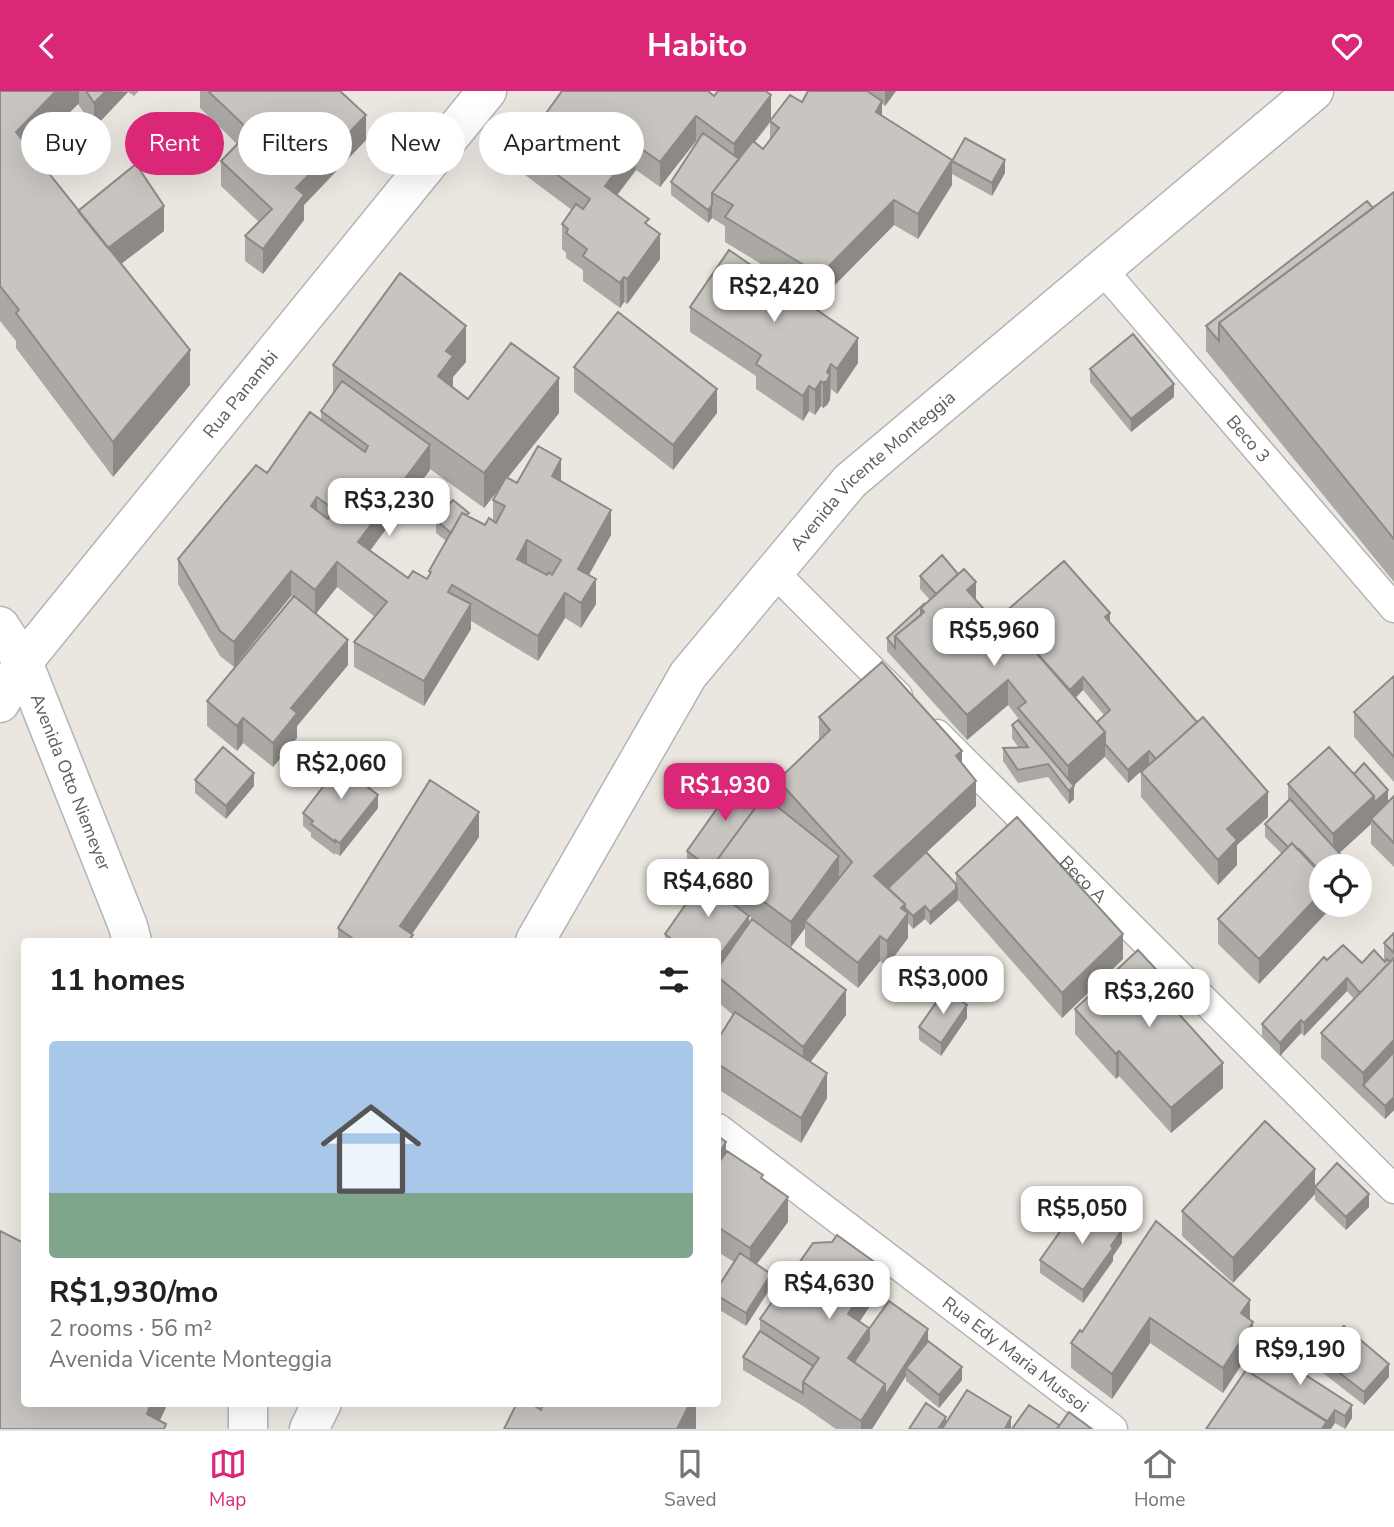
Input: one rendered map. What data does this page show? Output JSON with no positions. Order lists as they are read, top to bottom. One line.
{"streets":{"main road":["Rua Panambi","Avenida Vicente Monteggia","Avenida Otto Niemeyer"],"lane":["Beco 3","Beco A","Rua Edy Maria Mussoi"]},"crossings":[["Rua Panambi","Avenida Otto Niemeyer"],["Beco 3","Avenida Vicente Monteggia"],["Avenida Vicente Monteggia","Beco A"]],"page":{"header":"Habito","chip":["Buy","Rent","Filters","New","Apartment"],"price":["R$2,420","R$3,230","R$5,960","R$2,060","R$1,930","R$4,680","R$3,000","R$3,260","R$5,050","R$4,630","R$9,190"],"heading":"11 homes","list":[{"name":"R$1,930/mo","note":"2 rooms · 56 m² · Avenida Vicente Monteggia"}],"tabs":["Map","Saved","Home"]}}
